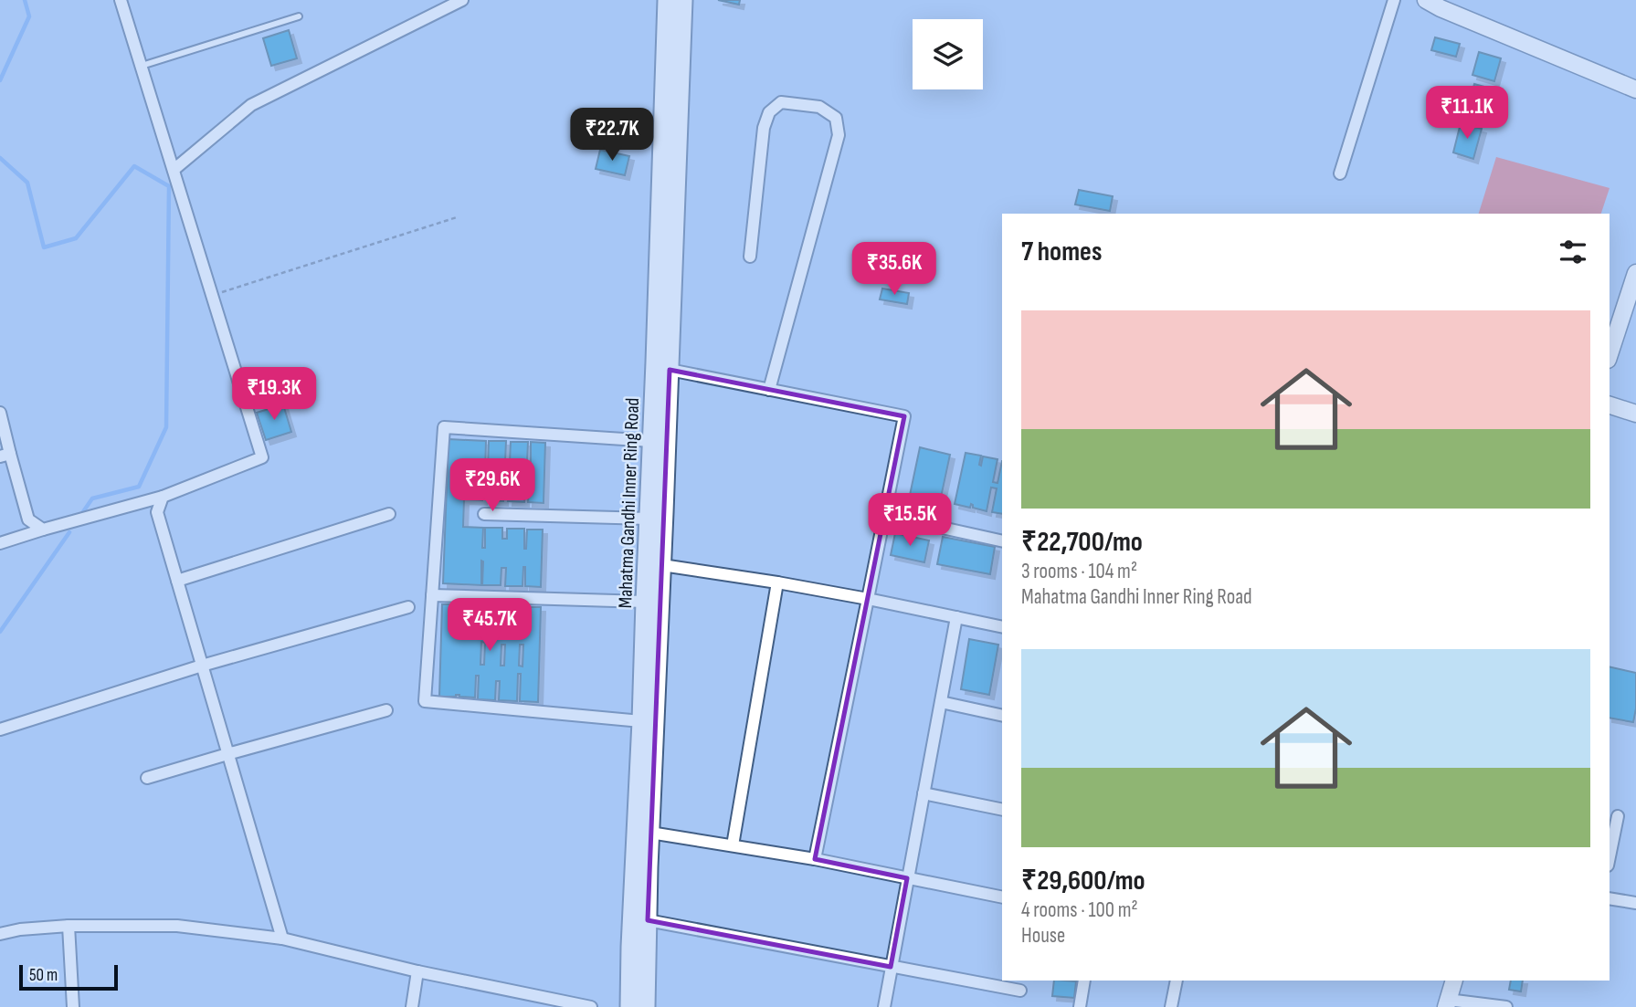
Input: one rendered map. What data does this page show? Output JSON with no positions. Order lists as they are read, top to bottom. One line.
{"streets":{"main road":["Mahatma Gandhi Inner Ring Road"]},"scale_bar":"50 m","page":{"price":["₹11.1K","₹22.7K","₹35.6K","₹19.3K","₹29.6K","₹15.5K","₹45.7K"],"heading":"7 homes","list":[{"name":"₹22,700/mo","note":"3 rooms · 104 m² · Mahatma Gandhi Inner Ring Road"},{"name":"₹29,600/mo","note":"4 rooms · 100 m² · House"}],"scale":"50 m"}}
